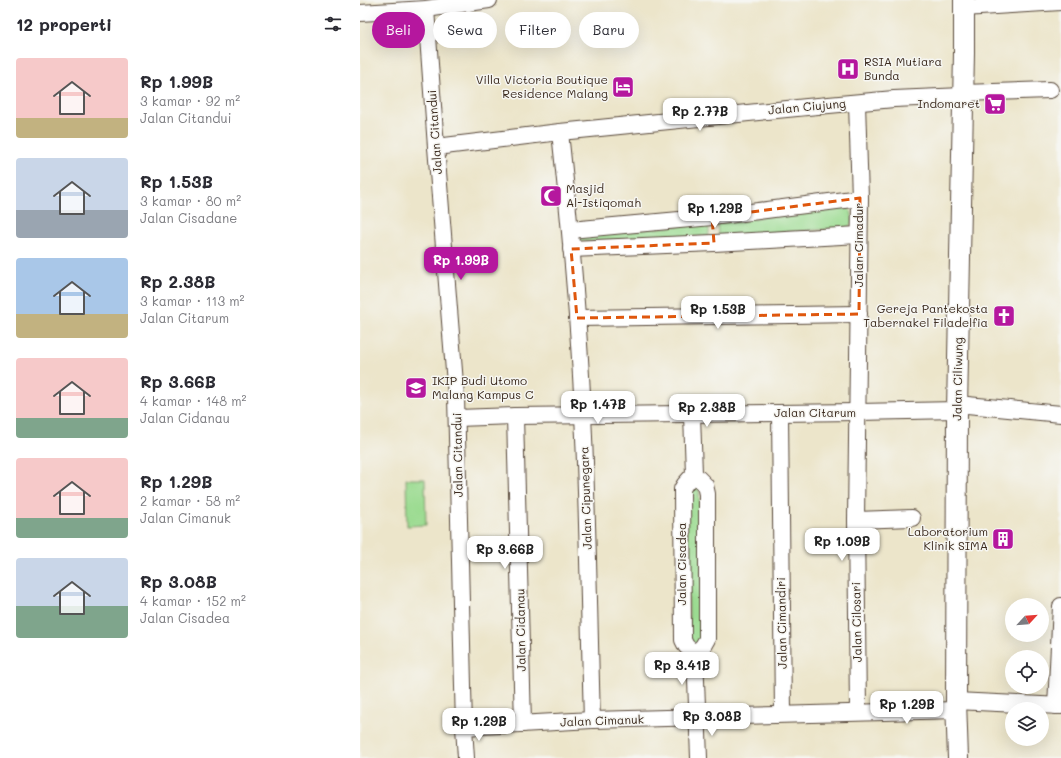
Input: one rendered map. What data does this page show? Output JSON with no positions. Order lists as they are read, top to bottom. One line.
{"streets":{"main road":["Jalan Ciliwung"],"street":["Jalan Ciujung","Jalan Citandui","Jalan Cimadur","Jalan Citarum","Jalan Cipunegara","Jalan Cisadea","Jalan Cilosari","Jalan Cimandiri","Jalan Cidanau","Jalan Cimanuk"]},"crossings":[["Jalan Ciujung","Jalan Citandui"],["Jalan Ciujung","Jalan Cimadur"],["Jalan Ciujung","Jalan Ciliwung"],["Jalan Ciujung","Jalan Cipunegara"],["Jalan Citandui","Jalan Citarum"],["Jalan Citandui","Jalan Cimanuk"],["Jalan Cimadur","Jalan Citarum"],["Jalan Cimadur","Jalan Cilosari"],["Jalan Ciliwung","Jalan Citarum"],["Jalan Ciliwung","Jalan Cimanuk"],["Jalan Citarum","Jalan Cipunegara"],["Jalan Citarum","Jalan Cilosari"],["Jalan Citarum","Jalan Cimandiri"],["Jalan Citarum","Jalan Cidanau"],["Jalan Cipunegara","Jalan Cimanuk"],["Jalan Cilosari","Jalan Cimanuk"],["Jalan Cimandiri","Jalan Cimanuk"],["Jalan Cidanau","Jalan Cimanuk"]],"places":{"hospital":["RSIA Mutiara Bunda"],"hotel":["Villa Victoria Boutique Residence Malang"],"supermarket":["Indomaret"],"mosque":["Masjid Al-Istiqomah"],"church":["Gereja Pantekosta Tabernakel Filadelfia"],"school or university":["IKIP Budi Utomo Malang Kampus C"],"building":["Laboratorium Klinik SIMA"]},"north":"top right","page":{"heading":"12 properti","chip":["Beli","Sewa","Filter","Baru"],"list":[{"name":"Rp 1.99B","note":"3 kamar · 92 m² · Jalan Citandui"},{"name":"Rp 1.53B","note":"3 kamar · 80 m² · Jalan Cisadane"},{"name":"Rp 2.38B","note":"3 kamar · 113 m² · Jalan Citarum"},{"name":"Rp 3.66B","note":"4 kamar · 148 m² · Jalan Cidanau"},{"name":"Rp 1.29B","note":"2 kamar · 58 m² · Jalan Cimanuk"},{"name":"Rp 3.08B","note":"4 kamar · 152 m² · Jalan Cisadea"}],"price":["Rp 2.77B","Rp 1.29B","Rp 1.99B","Rp 1.53B","Rp 1.47B","Rp 2.38B","Rp 1.09B","Rp 3.66B","Rp 3.41B","Rp 1.29B","Rp 3.08B","Rp 1.29B"]}}
